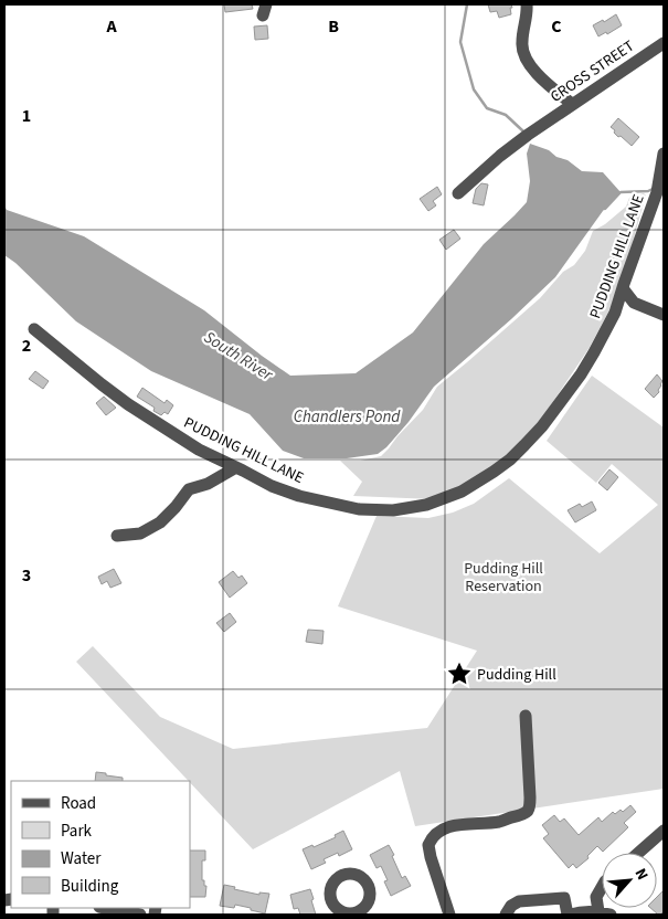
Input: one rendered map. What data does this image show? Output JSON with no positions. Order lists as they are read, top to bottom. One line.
{"streets":{"street":["CROSS STREET","PUDDING HILL LANE"]},"water":["South River","Chandlers Pond"],"parks":["Pudding Hill Reservation"],"places":{"place":["Pudding Hill"]},"legend":["Road","Park","Water","Building"],"north":"top right","grid":{"columns":["A","B","C"],"rows":["1","2","3"]}}
